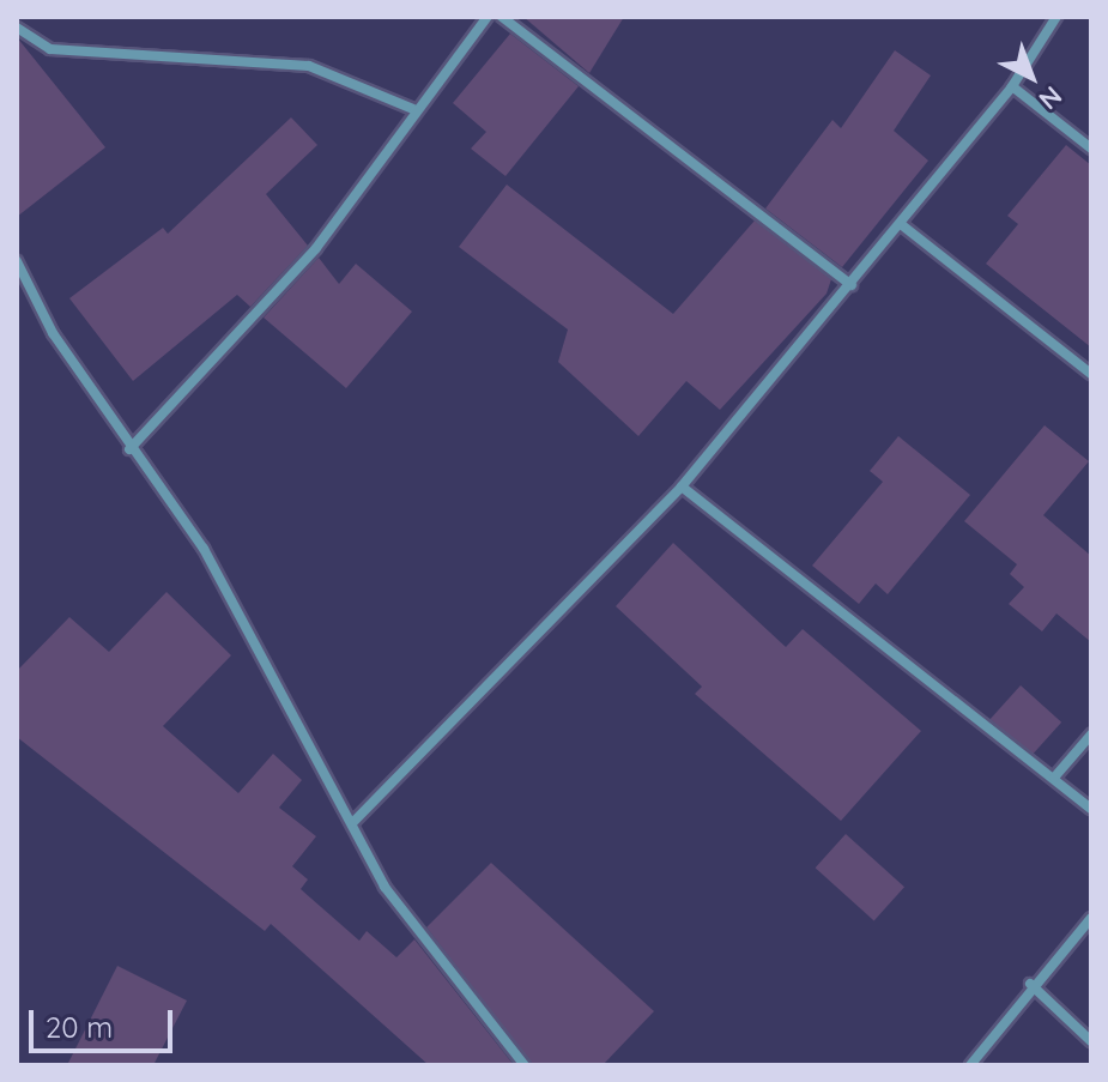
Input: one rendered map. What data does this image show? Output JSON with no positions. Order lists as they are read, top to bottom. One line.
{"scale_bar":"20 m","north":"bottom right"}
